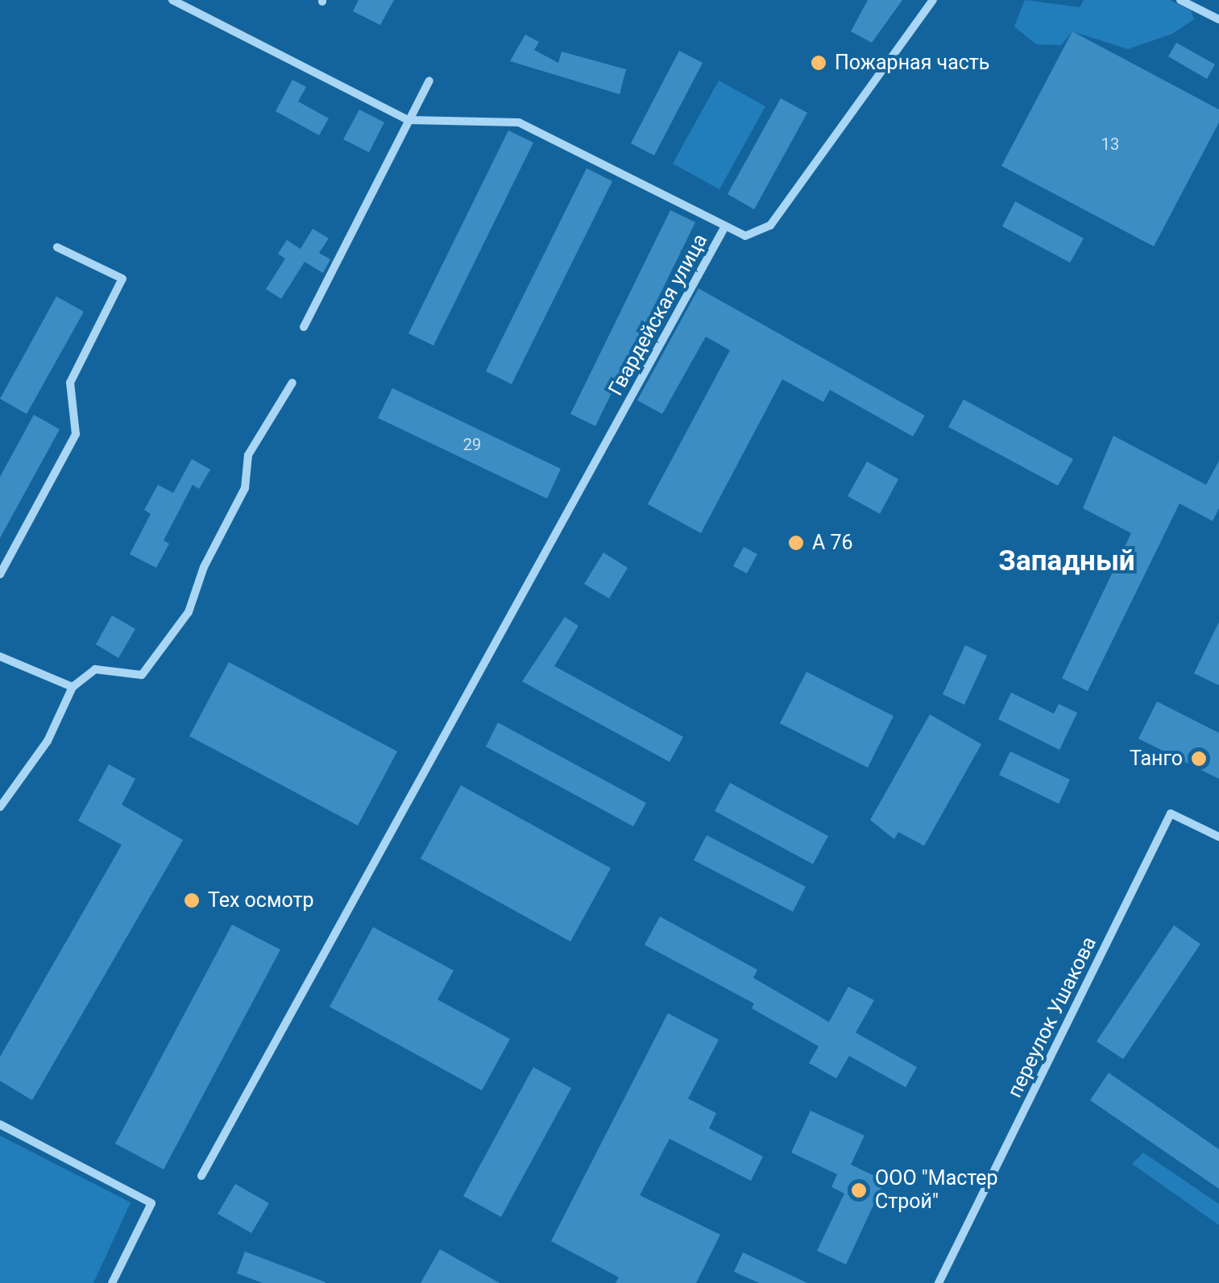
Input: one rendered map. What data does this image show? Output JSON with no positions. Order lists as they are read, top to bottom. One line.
{"streets":{"street":["Гвардейская улица","переулок Ушакова"]},"districts":["Западный"],"places":["Пожарная часть","А 76","Танго","Тех осмотр","ООО \"Мастер Строй\""],"house_numbers":["13","29"]}
